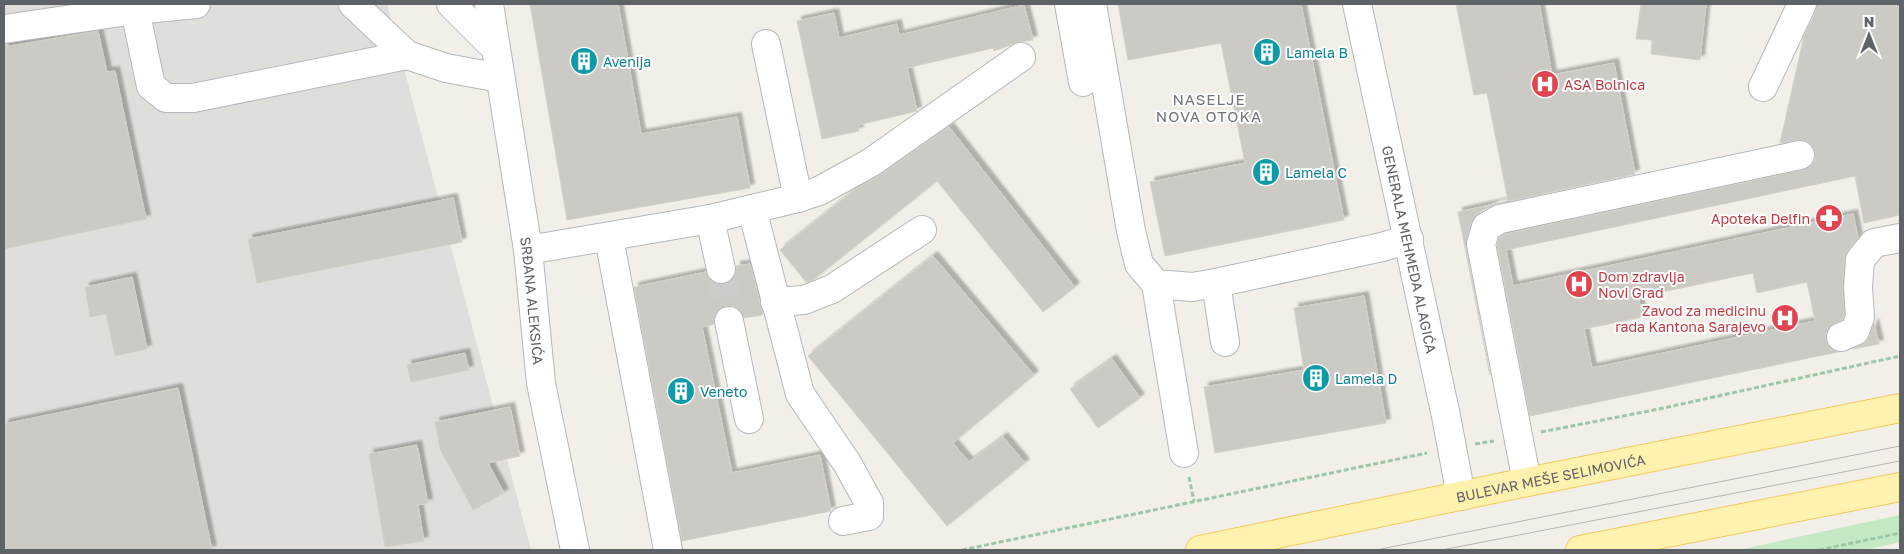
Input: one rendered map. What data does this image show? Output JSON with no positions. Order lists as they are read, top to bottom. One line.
{"streets":{"main road":["BULEVAR MEŠE SELIMOVIĆA"],"street":["GENERALA MEHMEDA ALAGIĆA","SRĐANA ALEKSIĆA"]},"crossings":[["GENERALA MEHMEDA ALAGIĆA","BULEVAR MEŠE SELIMOVIĆA"]],"districts":["NASELJE NOVA OTOKA"],"places":{"building":["Lamela B","Avenija","Lamela C","Lamela D","Veneto"],"hospital":["ASA Bolnica","Dom zdravlja Novi Grad","Zavod za medicinu rada Kantona Sarajevo"],"pharmacy":["Apoteka Delfin"]},"north":"top"}
